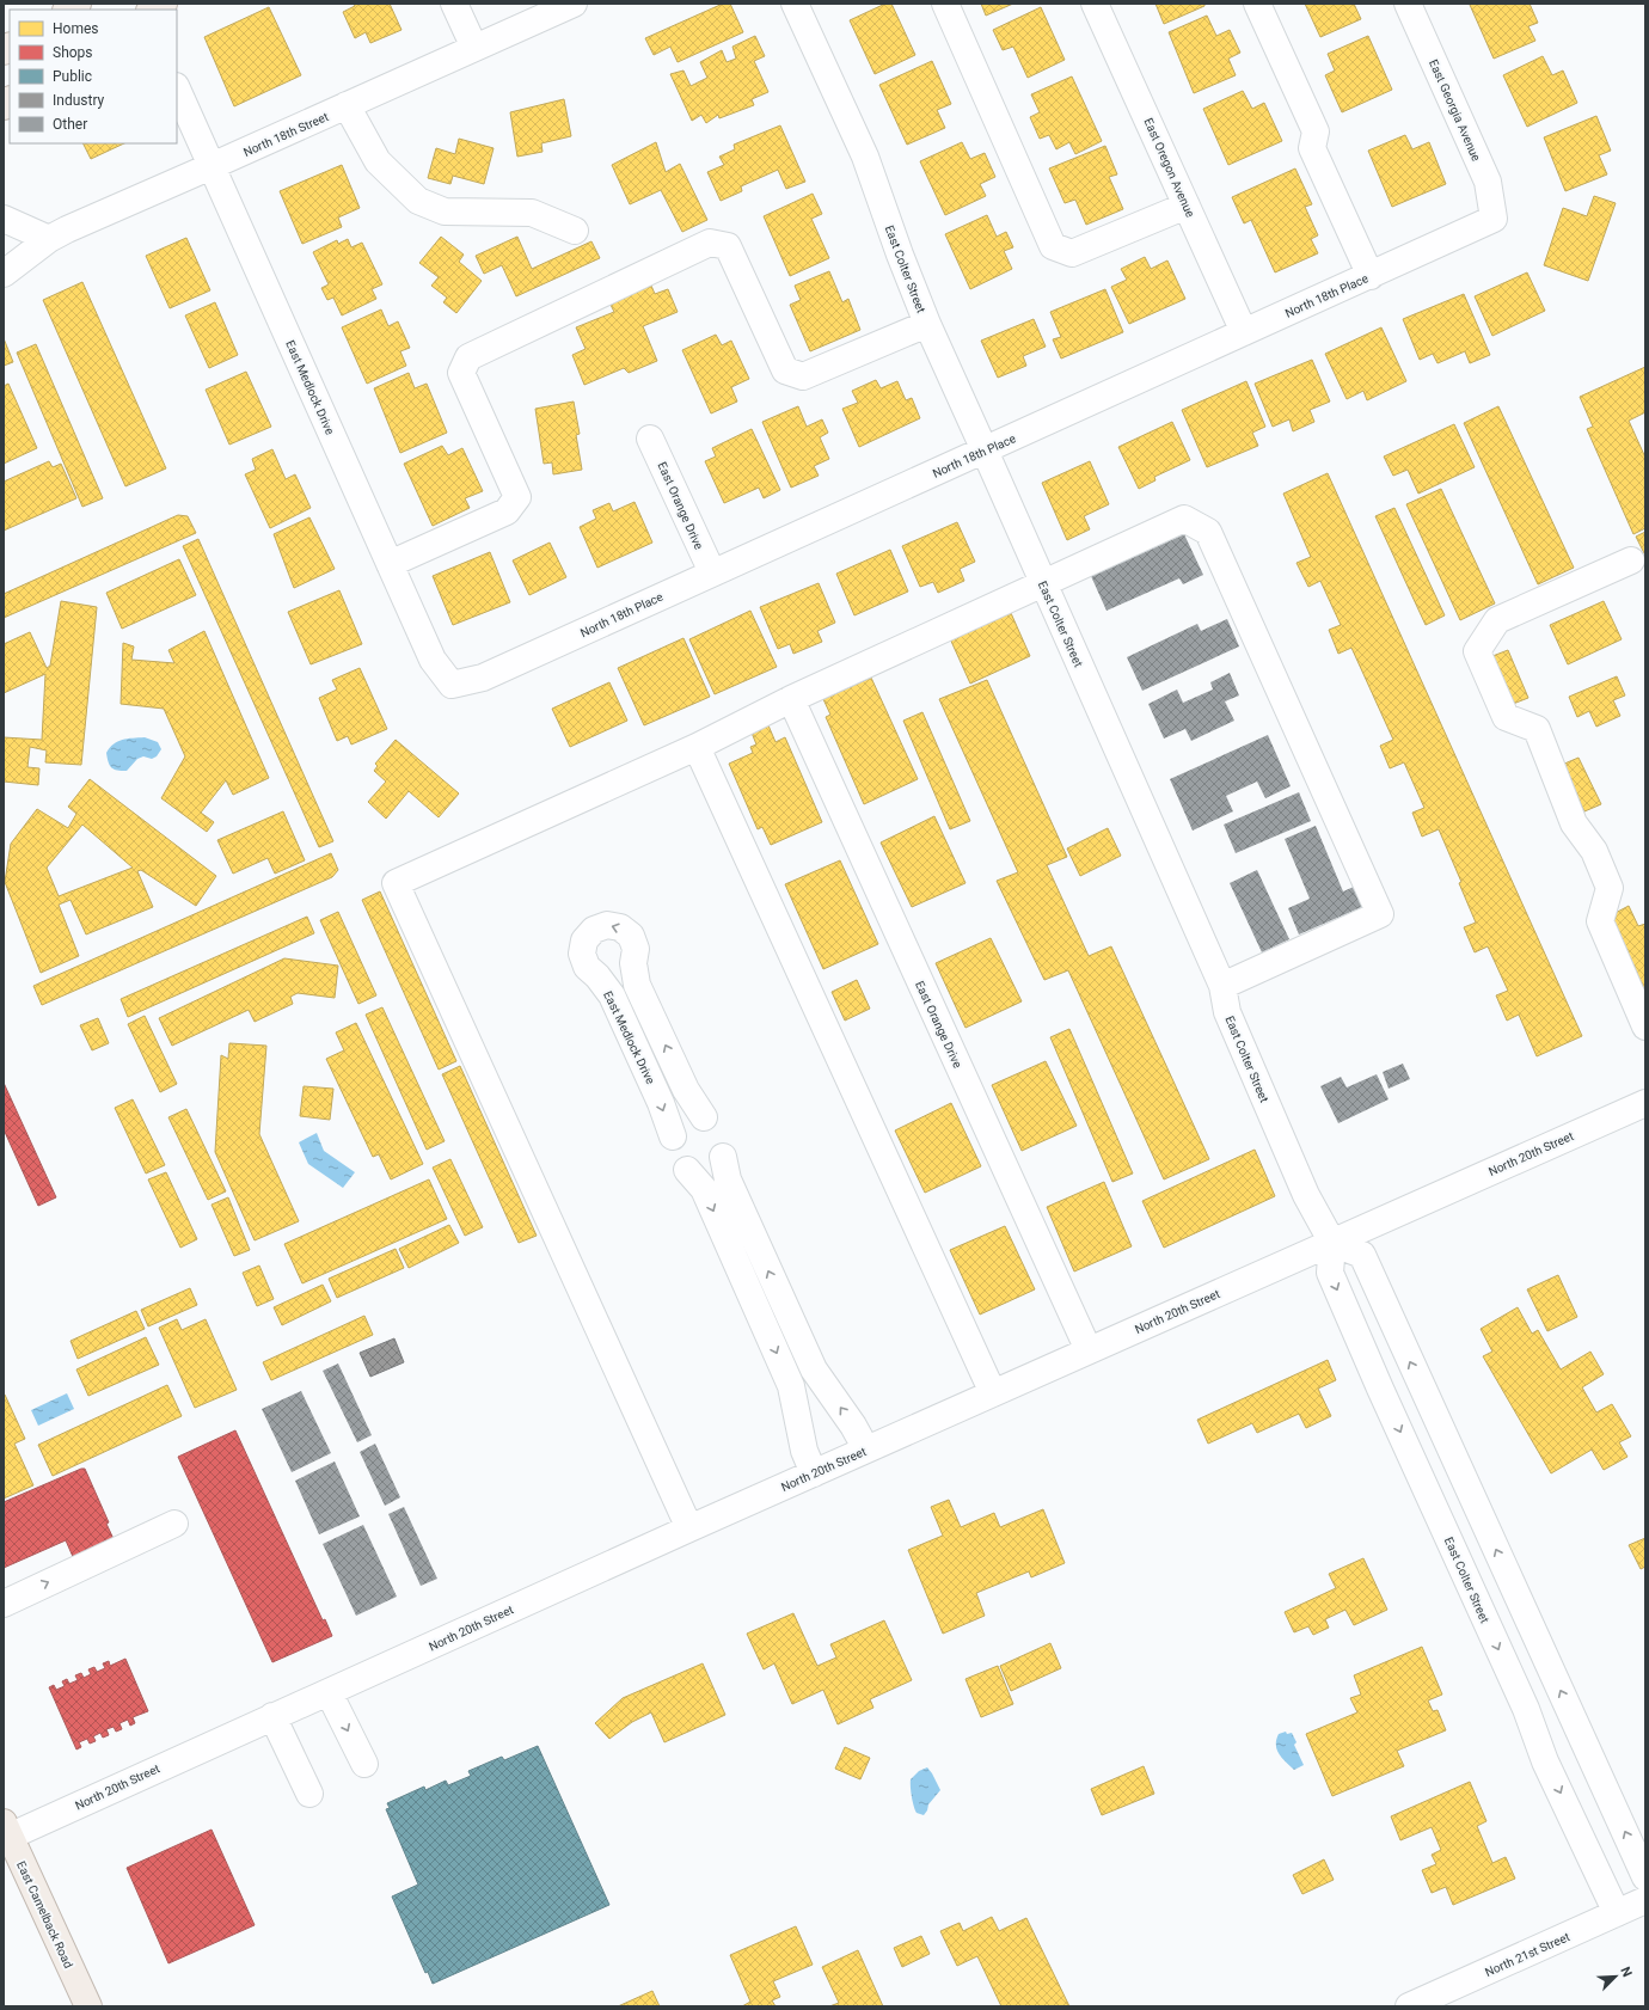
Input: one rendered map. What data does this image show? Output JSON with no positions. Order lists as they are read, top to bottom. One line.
{"streets":{"main road":["East Camelback Road"],"street":["East Georgia Avenue","North 18th Street","East Oregon Avenue","East Colter Street","North 18th Place","East Medlock Drive","East Orange Drive","North 20th Street","North 21st Street"]},"crossings":[["East Georgia Avenue","North 18th Place"],["North 18th Street","East Medlock Drive"],["East Oregon Avenue","North 18th Place"],["East Colter Street","North 18th Place"],["East Colter Street","North 20th Street"],["East Colter Street","North 21st Street"],["North 18th Place","East Medlock Drive"],["North 18th Place","East Orange Drive"],["East Medlock Drive","North 20th Street"],["East Orange Drive","North 20th Street"],["North 20th Street","East Camelback Road"]],"legend":["Homes","Shops","Public","Industry","Other"],"north":"top right"}
